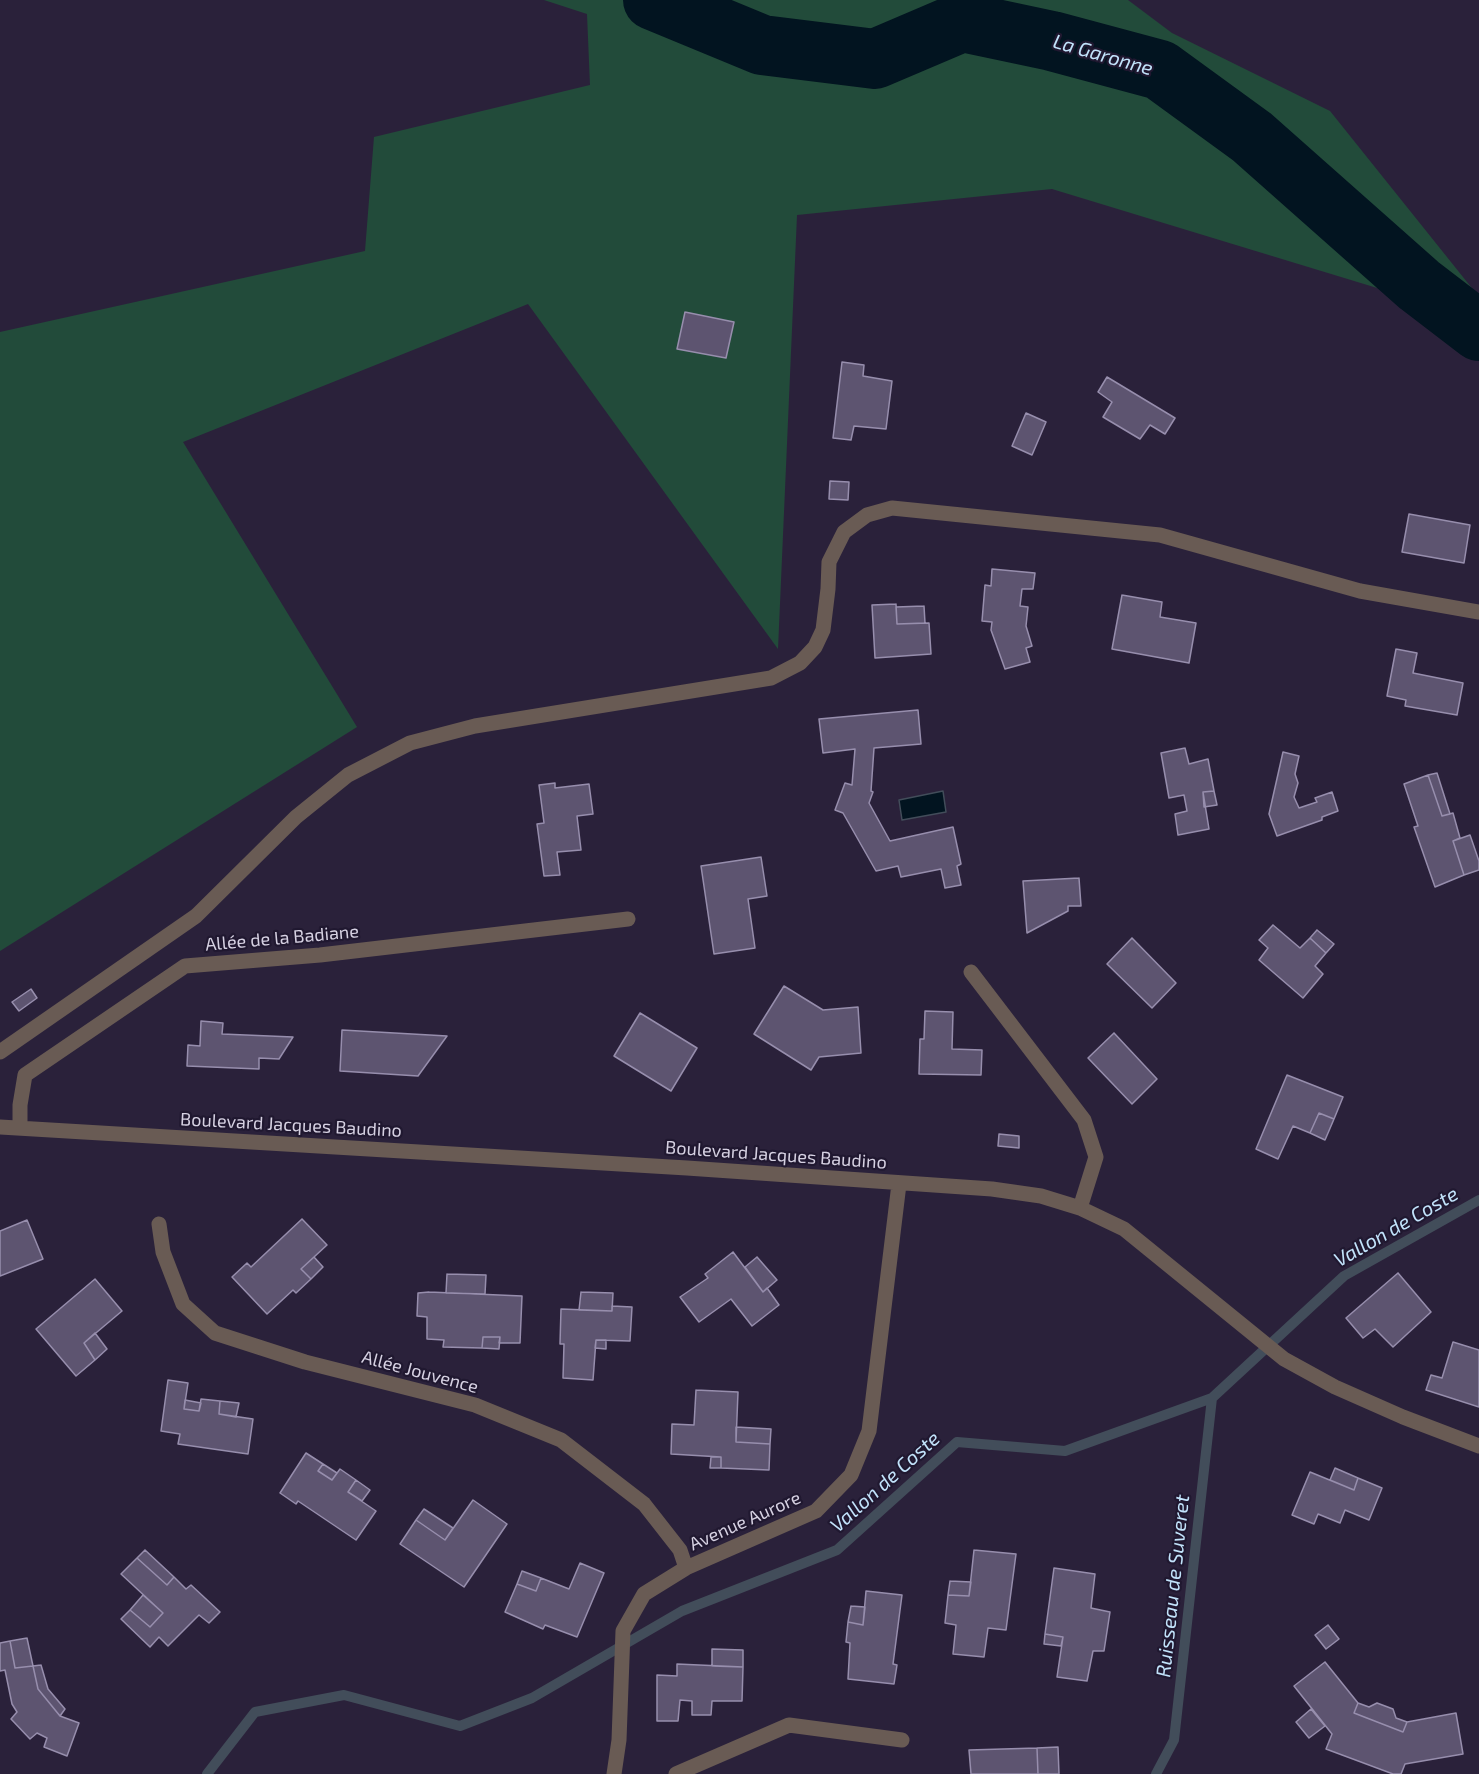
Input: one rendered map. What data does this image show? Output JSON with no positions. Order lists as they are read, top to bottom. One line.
{"streets":{"street":["Allée de la Badiane","Boulevard Jacques Baudino","Allée Jouvence","Avenue Aurore"]},"crossings":[["Allée de la Badiane","Boulevard Jacques Baudino"],["Boulevard Jacques Baudino","Avenue Aurore"],["Allée Jouvence","Avenue Aurore"]],"water":["La Garonne","Vallon de Coste","Ruisseau de Suveret"]}
